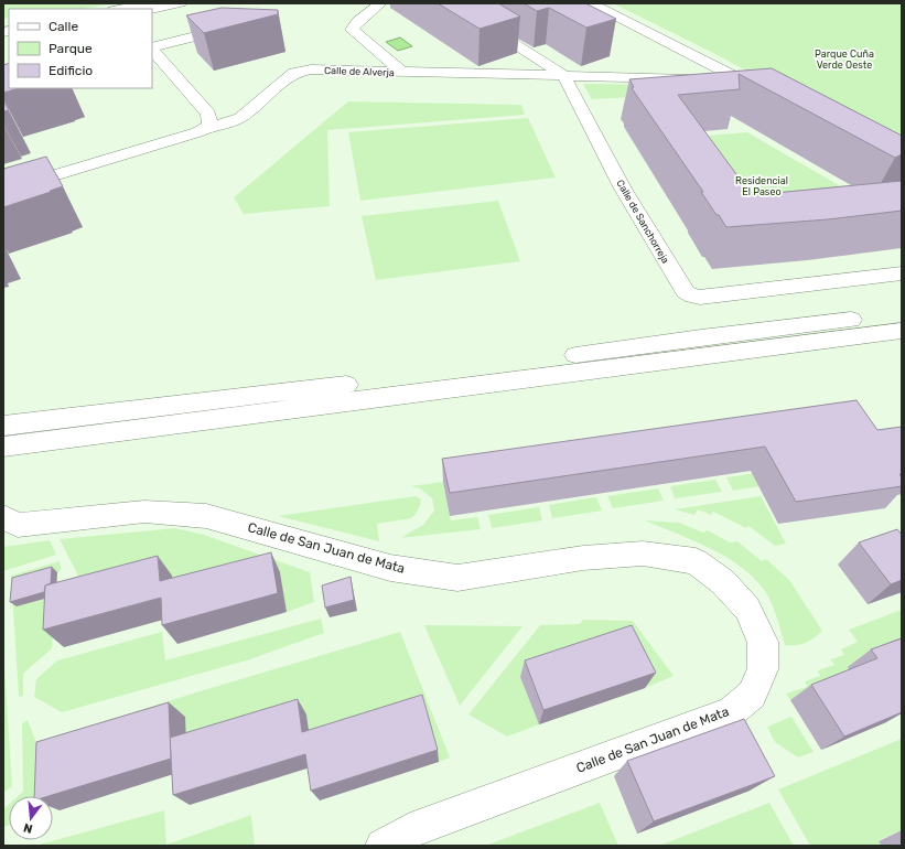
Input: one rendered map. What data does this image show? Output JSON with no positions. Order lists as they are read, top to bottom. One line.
{"streets":{"main road":["Calle de Alverja","Calle de Sanchorreja","Calle de San Juan de Mata"]},"crossings":[["Calle de Alverja","Calle de Sanchorreja"]],"parks":["Parque Cuña Verde Oeste","Residencial El Paseo"],"legend":["Calle","Parque","Edificio"],"north":"bottom"}
